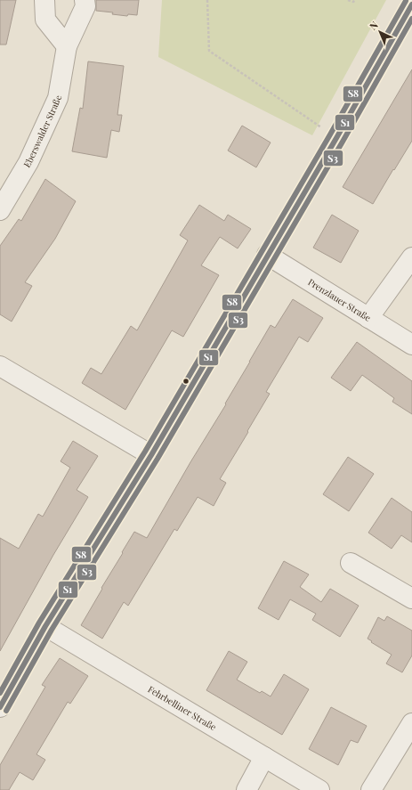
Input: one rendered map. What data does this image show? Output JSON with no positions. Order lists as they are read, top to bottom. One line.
{"streets":{"street":["Eberswalder Straße","Prenzlauer Straße","Fehrbelliner Straße"]},"lines":["transit line S8","transit line S1","transit line S3"],"north":"top left"}
